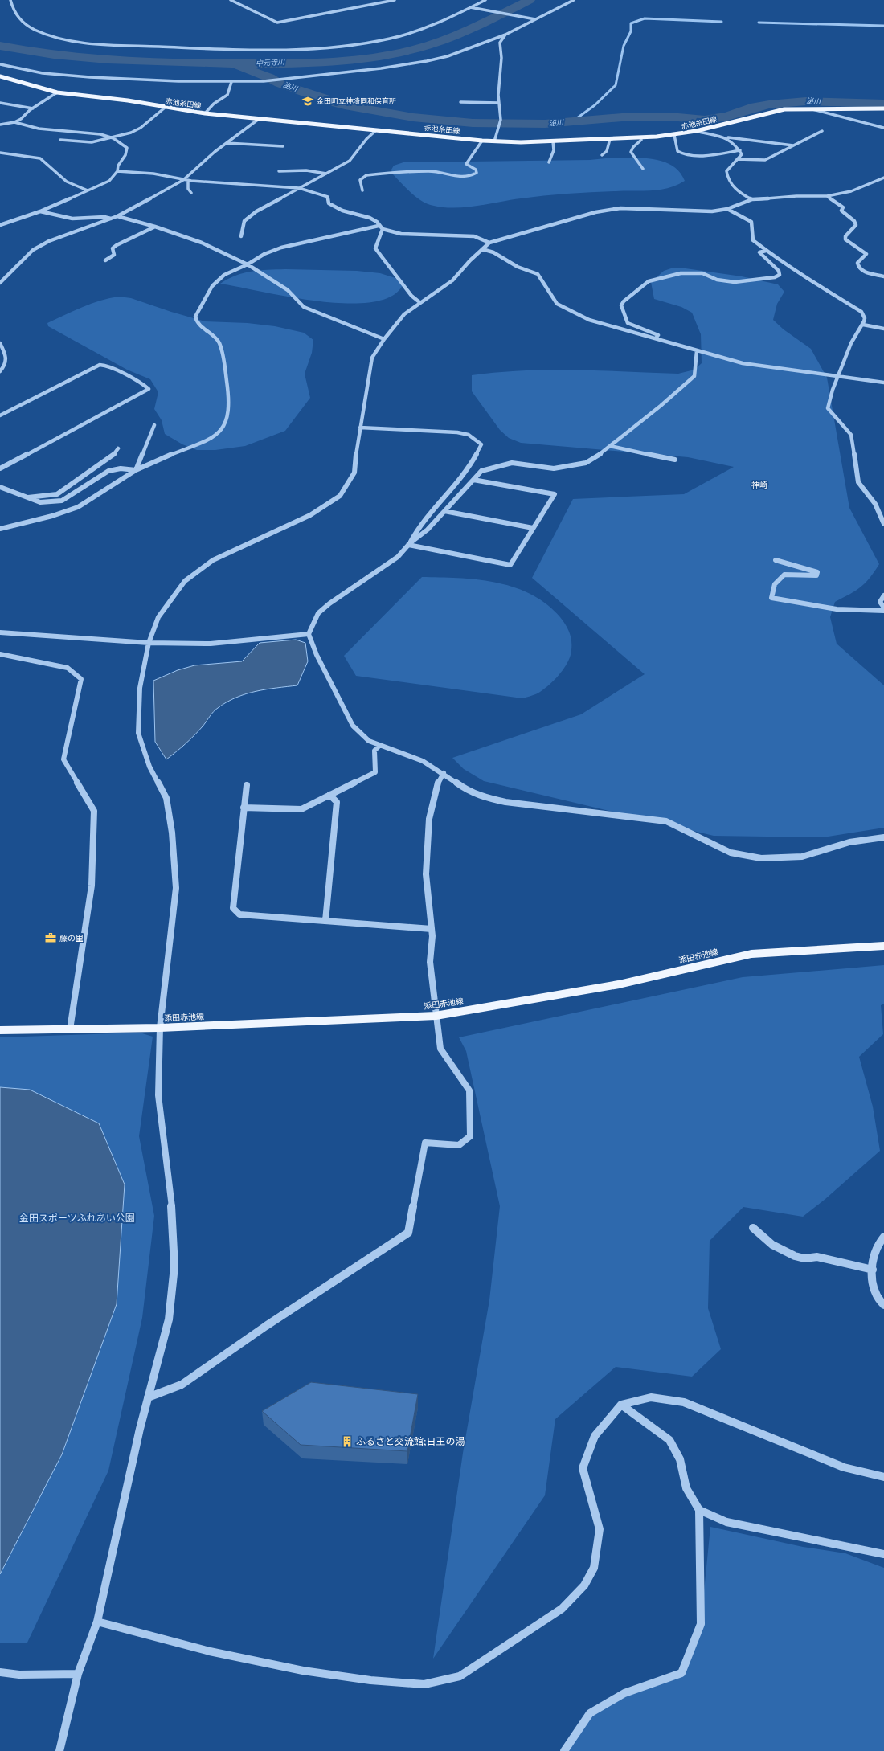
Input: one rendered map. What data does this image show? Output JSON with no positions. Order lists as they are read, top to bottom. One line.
{"streets":{"main road":["赤池糸田線","添田赤池線"]},"districts":["神崎"],"water":["中元寺川","泌川"],"parks":["金田スポーツふれあい公園"],"places":{"school or university":["金田町立神埼同和保育所"],"office":["藤の里"],"building":["ふるさと交流館;日王の湯"]}}
